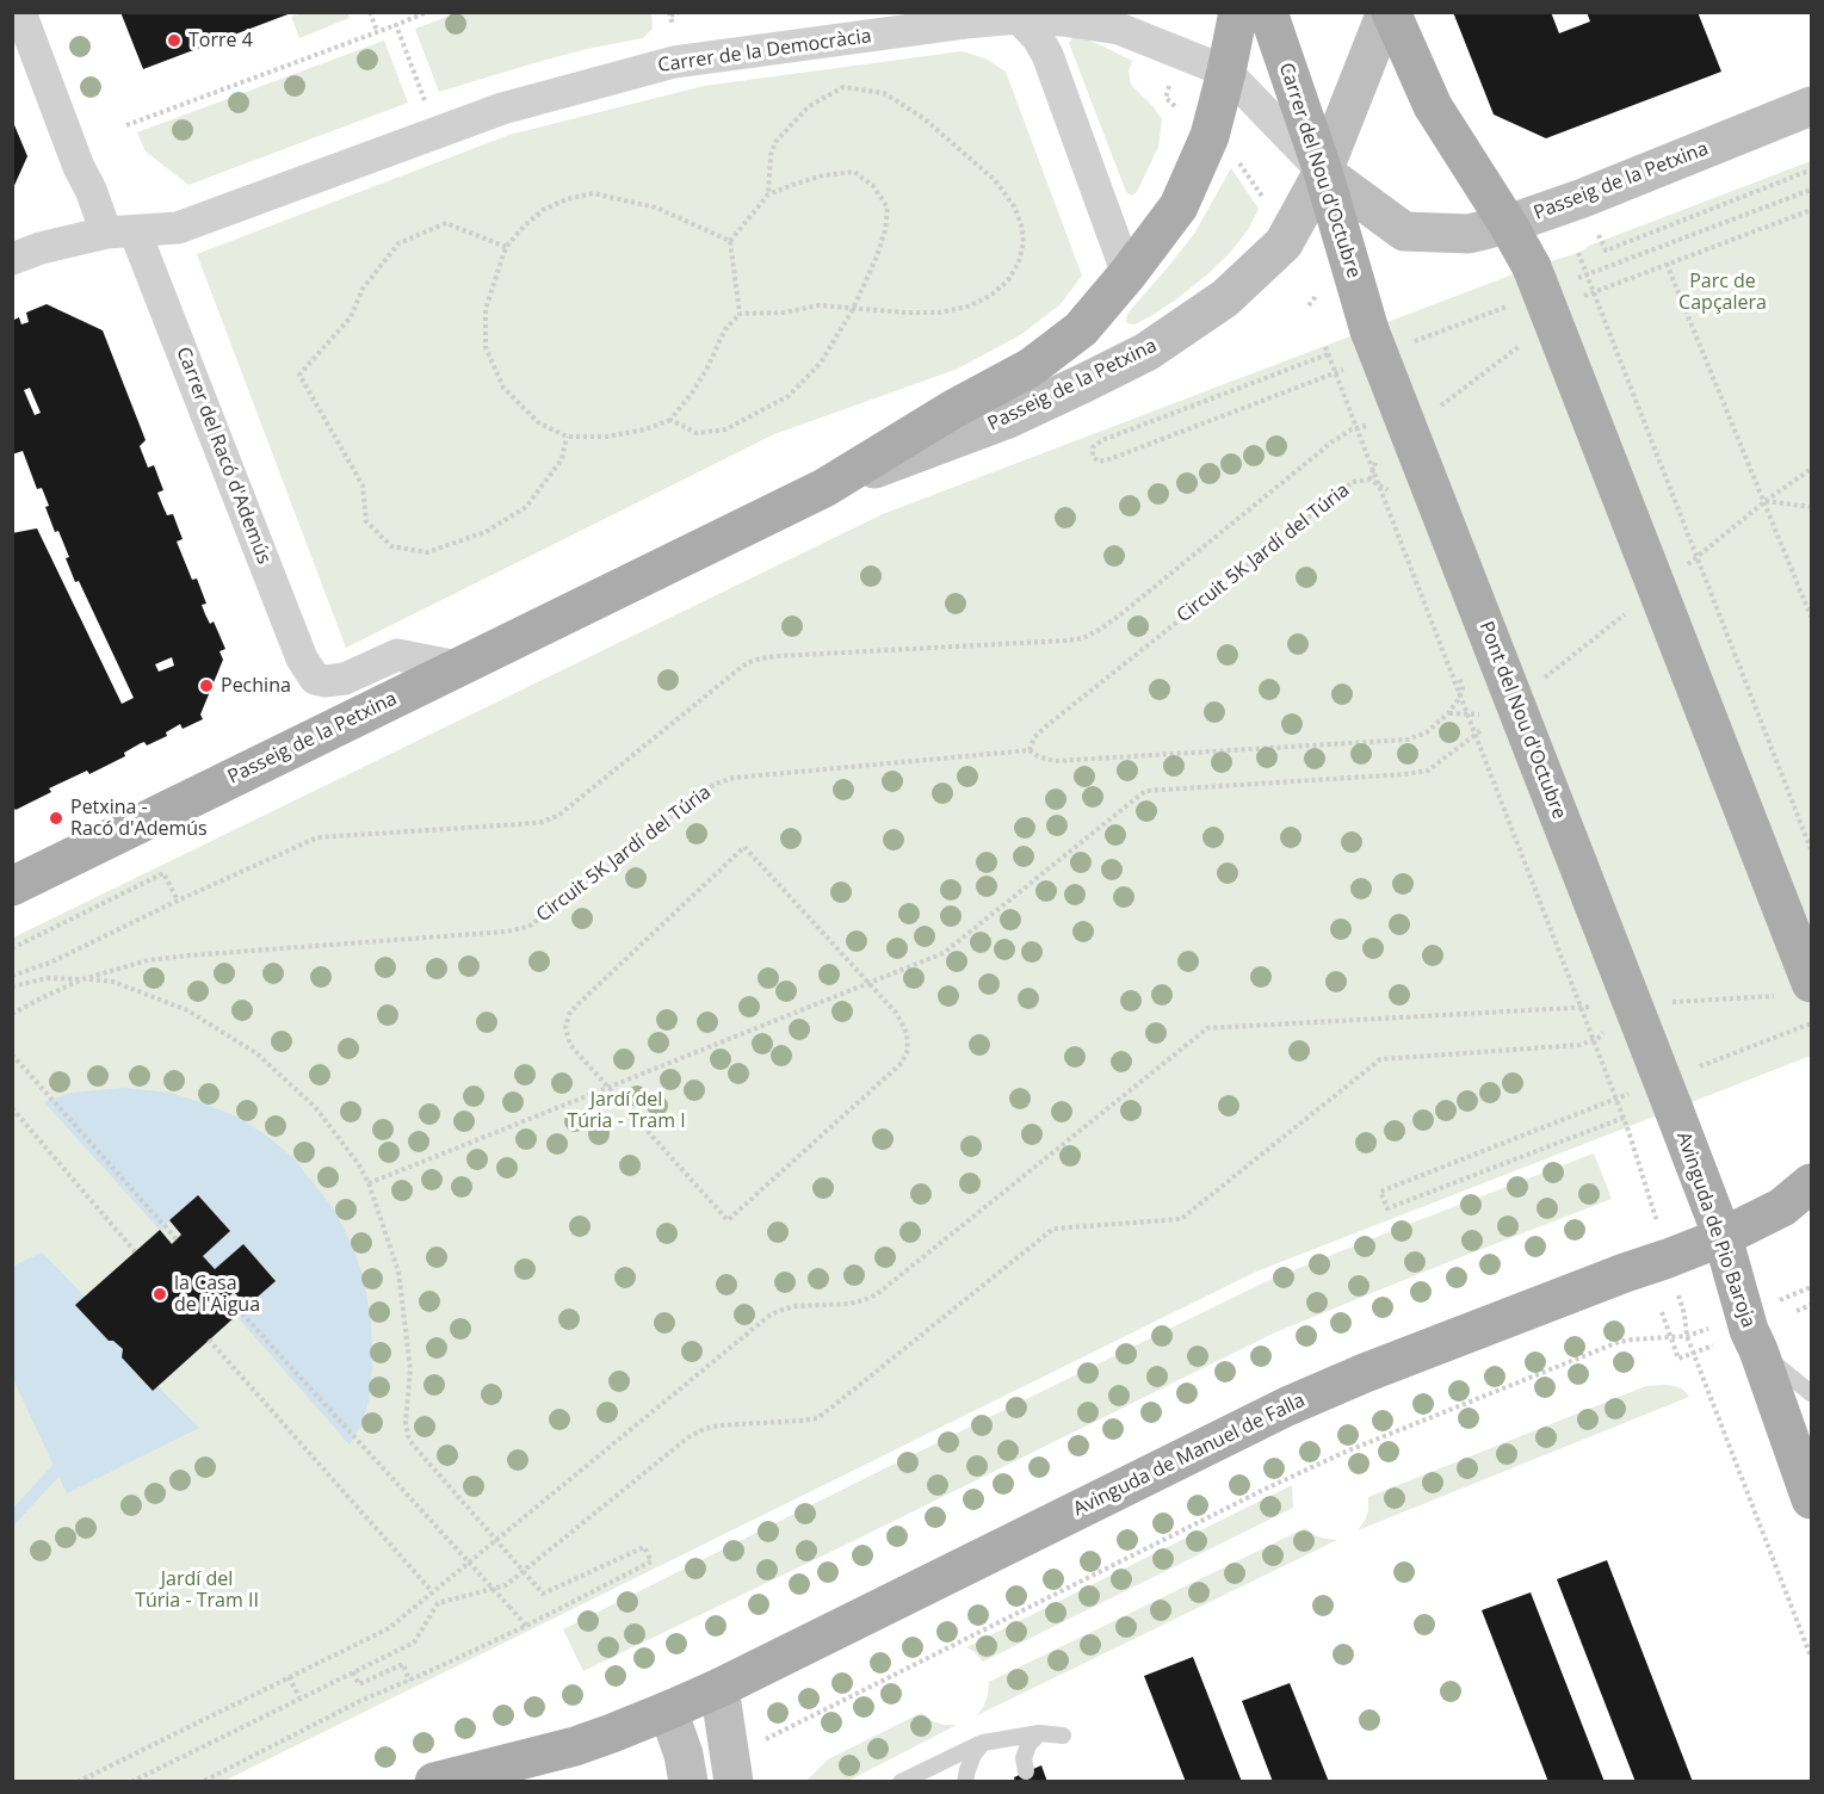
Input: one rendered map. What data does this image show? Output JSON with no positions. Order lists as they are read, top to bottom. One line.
{"streets":{"main road":["Carrer del Nou d'Octubre","Passeig de la Petxina","Pont del Nou d'Octubre","Avinguda de Pio Baroja","Avinguda de Manuel de Falla"],"street":["Carrer de la Democràcia","Carrer del Racó d'Ademús"],"path":["Circuit 5K Jardí del Túria"]},"crossings":[["Carrer de la Democràcia","Carrer del Nou d'Octubre"],["Carrer de la Democràcia","Passeig de la Petxina"],["Carrer de la Democràcia","Carrer del Racó d'Ademús"],["Carrer del Nou d'Octubre","Passeig de la Petxina"],["Carrer del Nou d'Octubre","Pont del Nou d'Octubre"],["Passeig de la Petxina","Carrer del Racó d'Ademús"],["Pont del Nou d'Octubre","Avinguda de Pio Baroja"],["Avinguda de Pio Baroja","Avinguda de Manuel de Falla"]],"parks":["Parc de Capçalera","Jardí del Túria - Tram I","Jardí del Túria - Tram II"],"places":["Torre 4","Pechina","Petxina - Racó d'Ademús","la Casa de l'Aigua"]}
